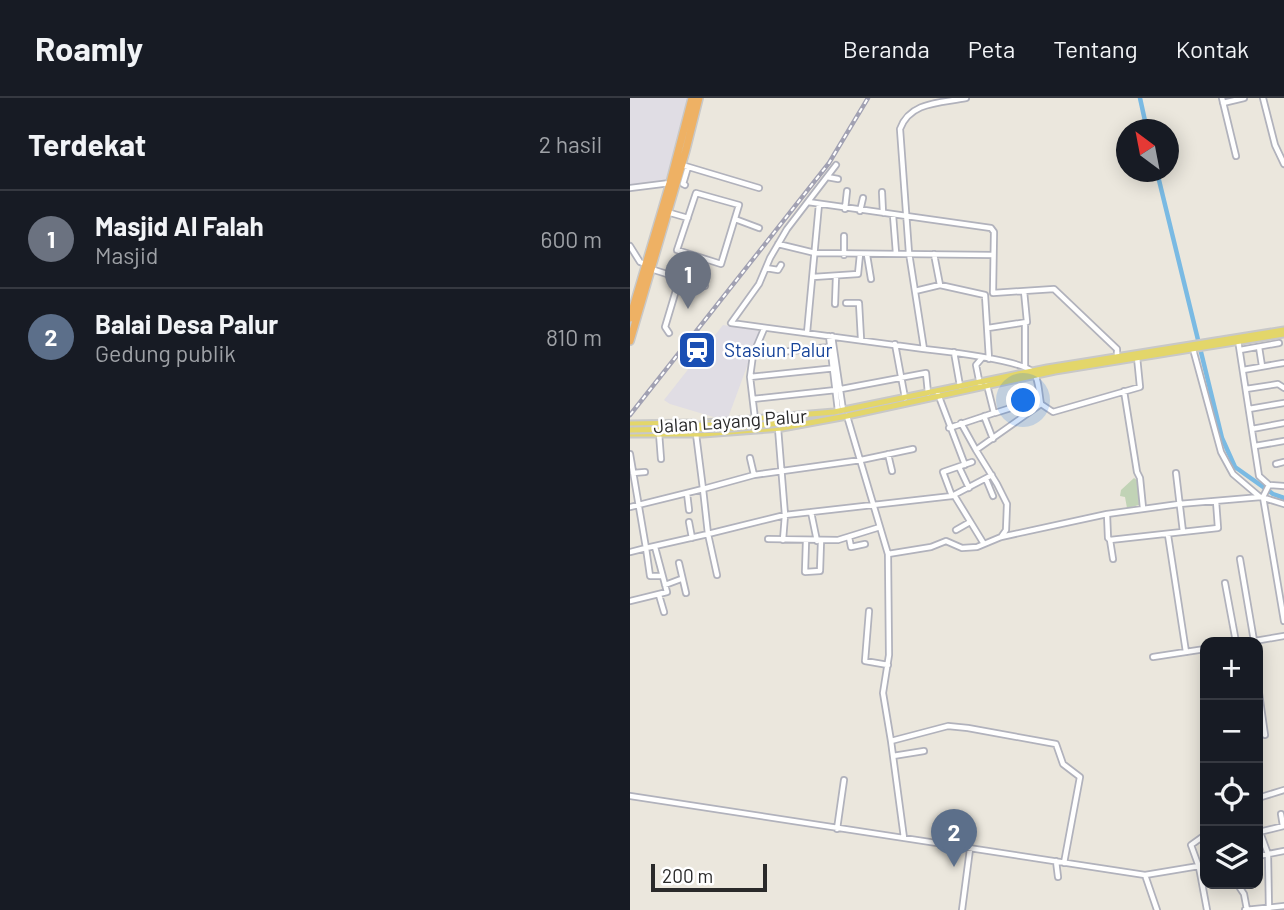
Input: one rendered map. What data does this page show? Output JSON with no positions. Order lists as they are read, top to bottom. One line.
{"streets":{"main road":["Jalan Layang Palur"]},"places":{"station":["Stasiun Palur"]},"scale_bar":"200 m","north":"top left","page":{"header":"Roamly","nav":["Beranda","Peta","Tentang","Kontak"],"heading":["Terdekat","2 hasil"],"list":[{"mark":"1","name":"Masjid Al Falah","note":"Masjid","value":"600 m"},{"mark":"2","name":"Balai Desa Palur","note":"Gedung publik","value":"810 m"}],"pins":["1","2"],"map_buttons":["+","−"],"scale":"200 m"}}
